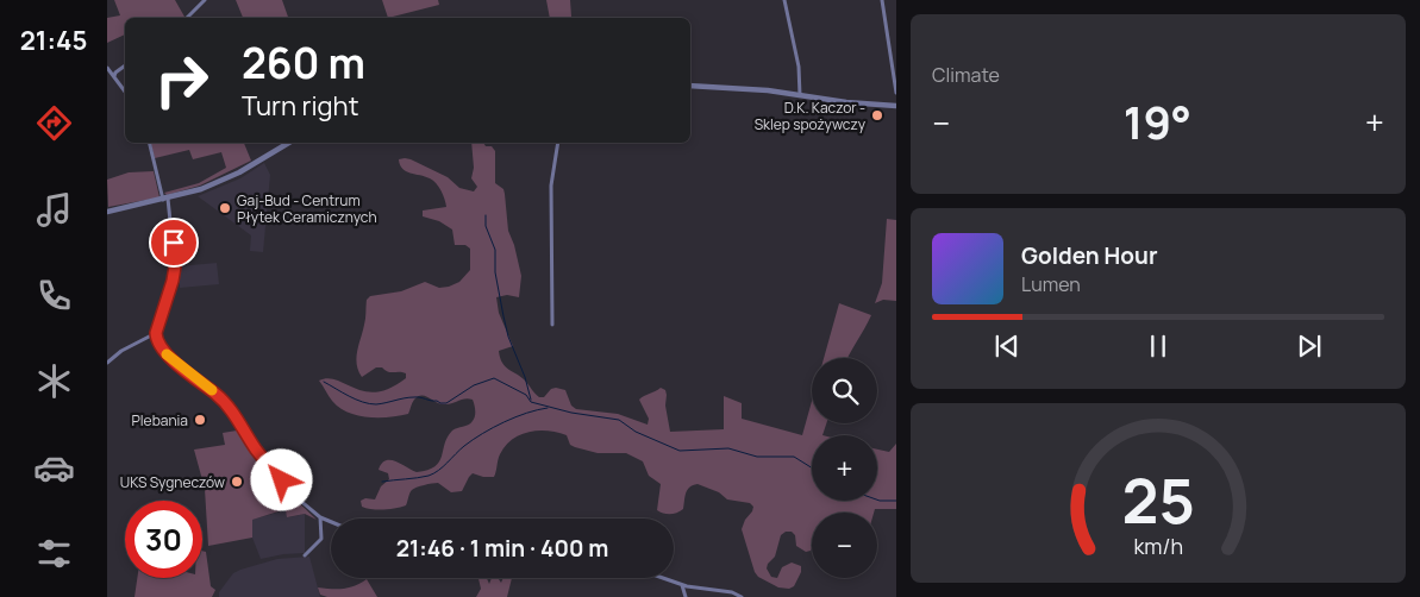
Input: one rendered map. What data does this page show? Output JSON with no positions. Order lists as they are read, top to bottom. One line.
{"places":["D.K. Kaczor - Sklep spożywczy","Gaj-Bud - Centrum Płytek Ceramicznych","Plebania","UKS Sygneczów"],"page":{"tabs":"21:45","tile":"Climate","turn":["260 m","Turn right"],"heat":["−","19°","+"],"song":["Golden Hour","Lumen"],"map_buttons":["+","−"],"limit":"30","trip":"21:46 · 1 min · 400 m","gauge":["25","km/h"]}}
